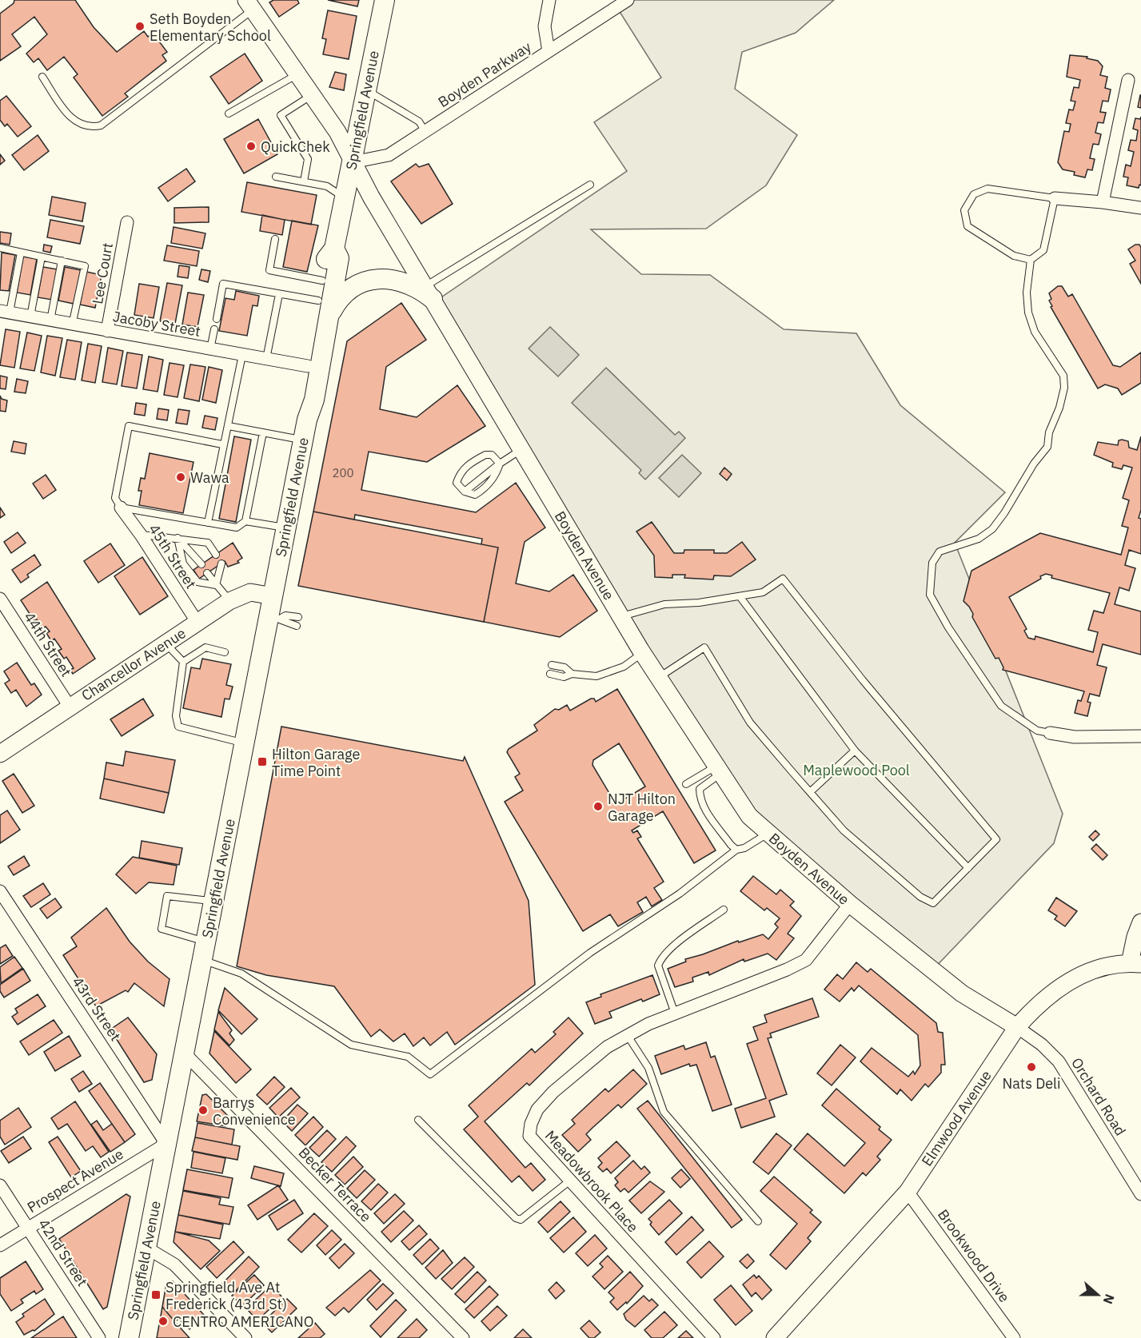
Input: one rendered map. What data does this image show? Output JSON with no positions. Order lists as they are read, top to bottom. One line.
{"streets":{"main road":["Springfield Avenue"],"street":["Boyden Parkway","Lee Court","Jacoby Street","Boyden Avenue","45th Street","44th Street","Chancellor Avenue","43rd Street","Orchard Road","Elmwood Avenue","Prospect Avenue","Meadowbrook Place","Becker Terrace","42nd Street","Brookwood Drive"]},"crossings":[["Boyden Parkway","Springfield Avenue"],["Boyden Parkway","Boyden Avenue"],["Springfield Avenue","Jacoby Street"],["Springfield Avenue","Boyden Avenue"],["Springfield Avenue","Chancellor Avenue"],["Springfield Avenue","43rd Street"],["Springfield Avenue","Prospect Avenue"],["Springfield Avenue","Becker Terrace"],["Lee Court","Jacoby Street"],["Boyden Avenue","Orchard Road"],["Boyden Avenue","Elmwood Avenue"],["Boyden Avenue","Meadowbrook Place"],["45th Street","Chancellor Avenue"],["44th Street","Chancellor Avenue"],["43rd Street","Prospect Avenue"],["Orchard Road","Elmwood Avenue"],["Elmwood Avenue","Brookwood Drive"],["Prospect Avenue","42nd Street"]],"parks":["Maplewood Pool"],"places":{"other":["Seth Boyden Elementary School","QuickChek","Wawa","NJT Hilton Garage","Nats Deli","Barrys Convenience","CENTRO AMERICANO"],"transit":["Hilton Garage Time Point","Springfield Ave At Frederick (43rd St)"]},"house_numbers":["200"],"north":"right"}
